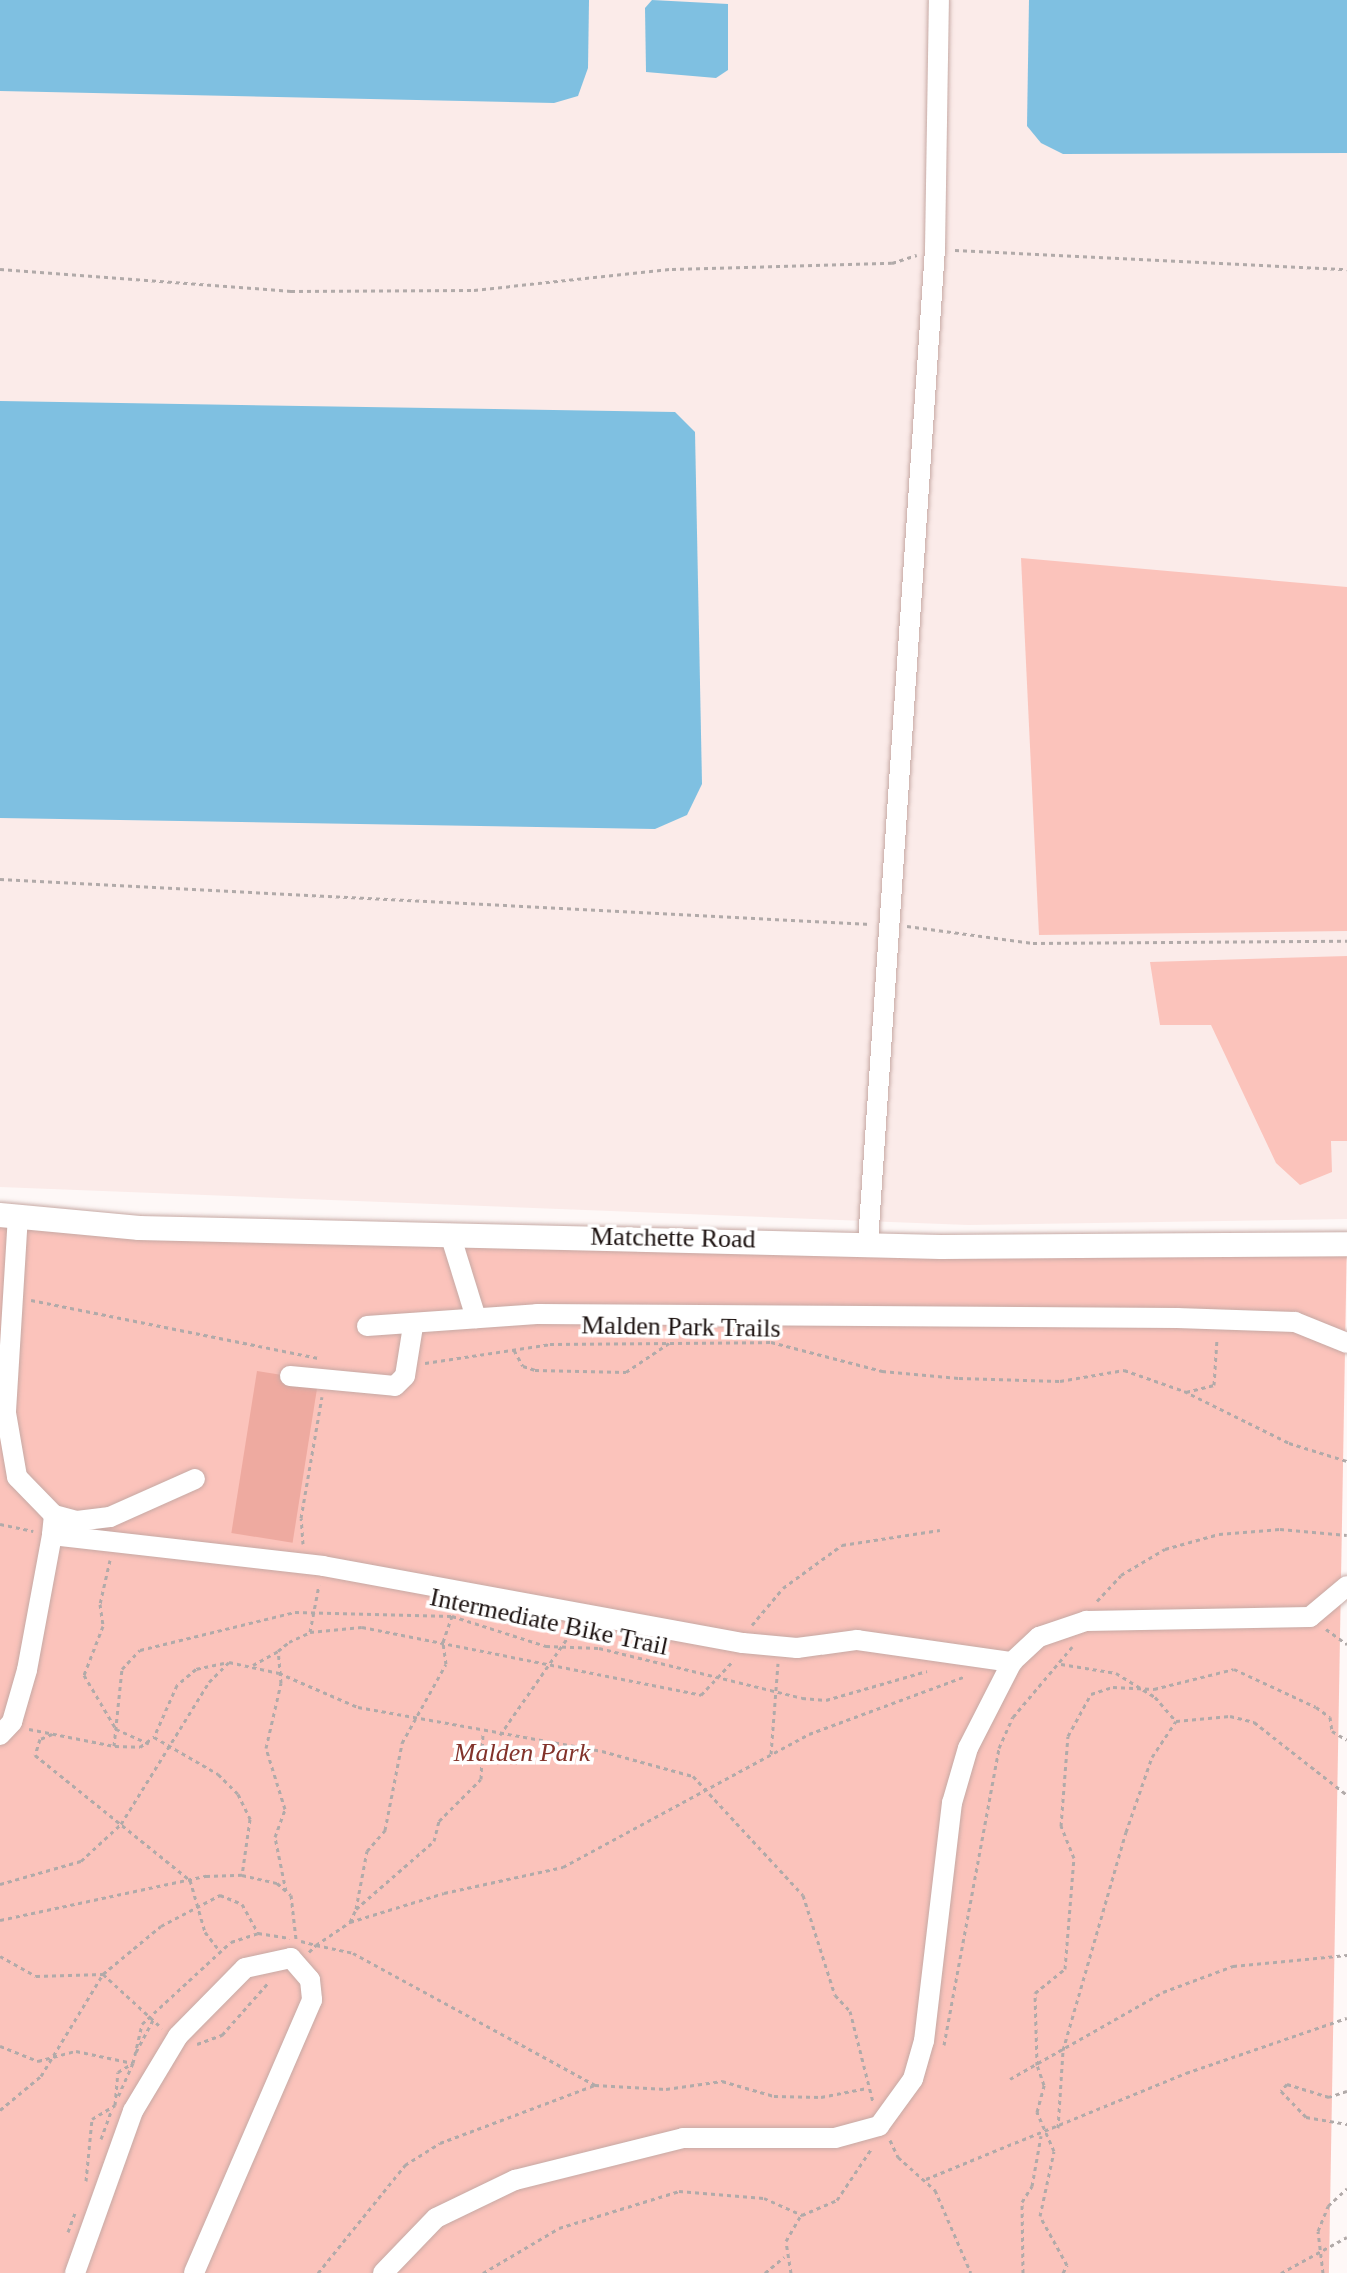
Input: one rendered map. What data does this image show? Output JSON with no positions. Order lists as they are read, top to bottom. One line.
{"streets":{"main road":["Matchette Road"],"path":["Malden Park Trails","Intermediate Bike Trail"]},"parks":["Malden Park"]}
